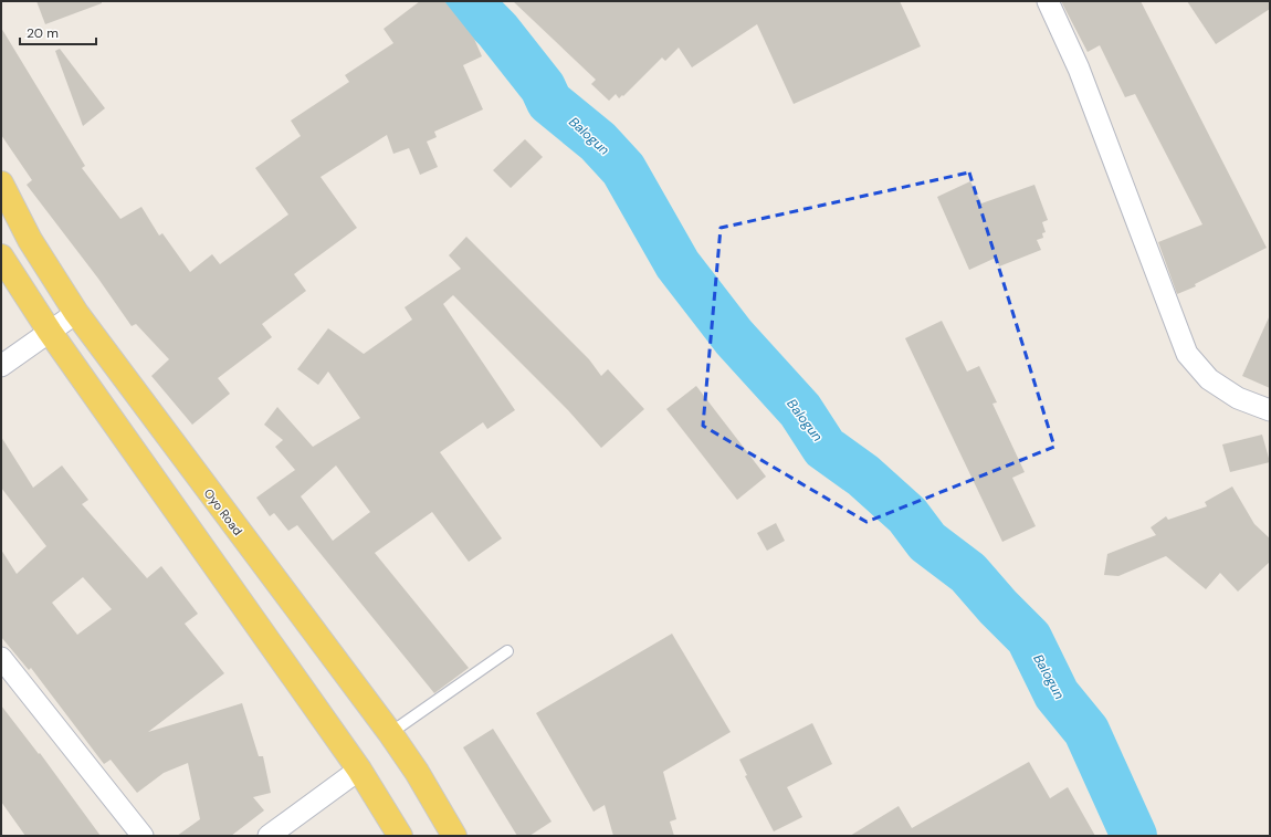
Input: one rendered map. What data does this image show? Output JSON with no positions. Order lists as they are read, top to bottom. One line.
{"streets":{"main road":["Oyo Road"]},"water":["Balogun"],"scale_bar":"20 m"}
